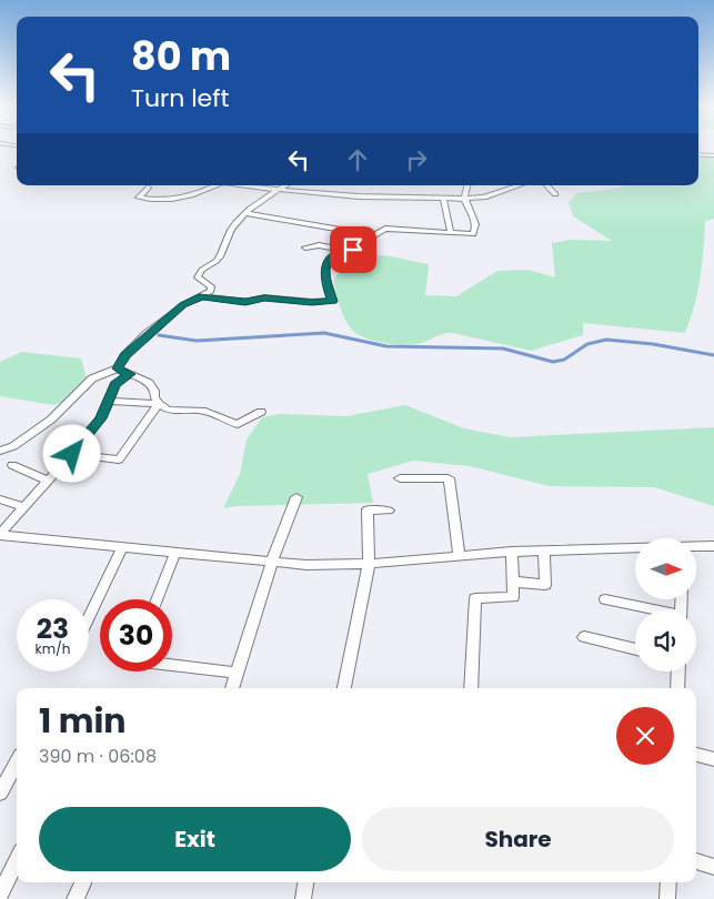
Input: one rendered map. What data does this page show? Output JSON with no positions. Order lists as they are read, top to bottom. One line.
{"north":"right","page":{"turn":["80 m","Turn left"],"speed":"23 km/h","limit":"30","heading":["1 min","390 m · 06:08"],"buttons":["Exit","Share"]}}
